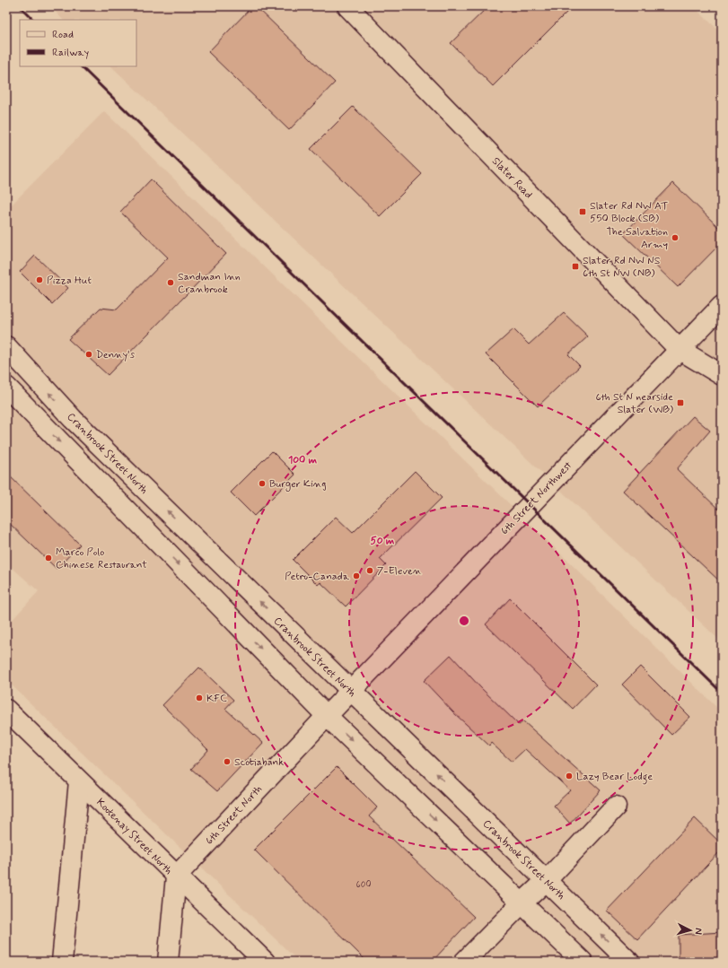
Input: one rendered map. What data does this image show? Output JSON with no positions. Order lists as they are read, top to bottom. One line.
{"streets":{"main road":["Slater Road","Cranbrook Street North","6th Street Northwest","6th Street North","Kootenay Street North"]},"crossings":[["Slater Road","6th Street Northwest"],["Cranbrook Street North","6th Street Northwest"],["Cranbrook Street North","6th Street North"],["6th Street Northwest","6th Street North"],["6th Street North","Kootenay Street North"]],"places":{"transit":["Slater Rd NW AT 550 Block (SB)","Slater Rd NW NS 6th St NW (NB)","6th St N nearside Slater (WB)"],"other":["The Salvation Army","Pizza Hut","Sandman Inn Cranbrook","Denny's","Burger King","Marco Polo Chinese Restaurant","7-Eleven","Petro-Canada","KFC","Scotiabank","Lazy Bear Lodge"]},"house_numbers":["600"],"legend":["Road","Railway"],"north":"right","rings":["100 m","50 m"]}
